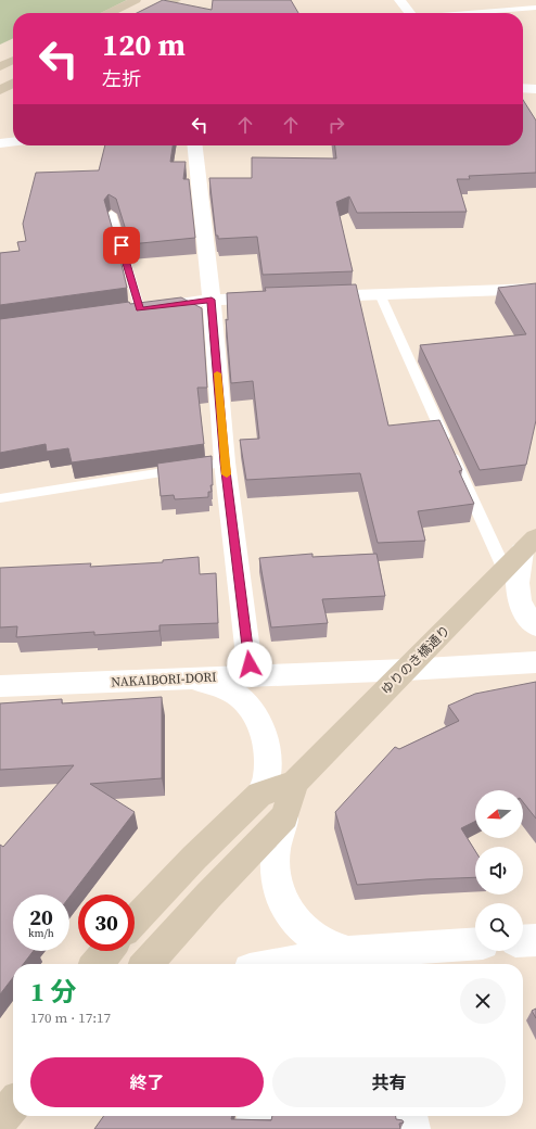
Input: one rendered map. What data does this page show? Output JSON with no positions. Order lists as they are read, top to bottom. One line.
{"streets":{"main road":["ゆりのき橋通り"],"street":["NAKAIBORI-DORI"]},"crossings":[["ゆりのき橋通り","NAKAIBORI-DORI"]],"north":"left","page":{"turn":["120 m","左折"],"speed":"20 km/h","limit":"30","heading":["1 分","170 m · 17:17"],"buttons":["終了","共有"]}}
